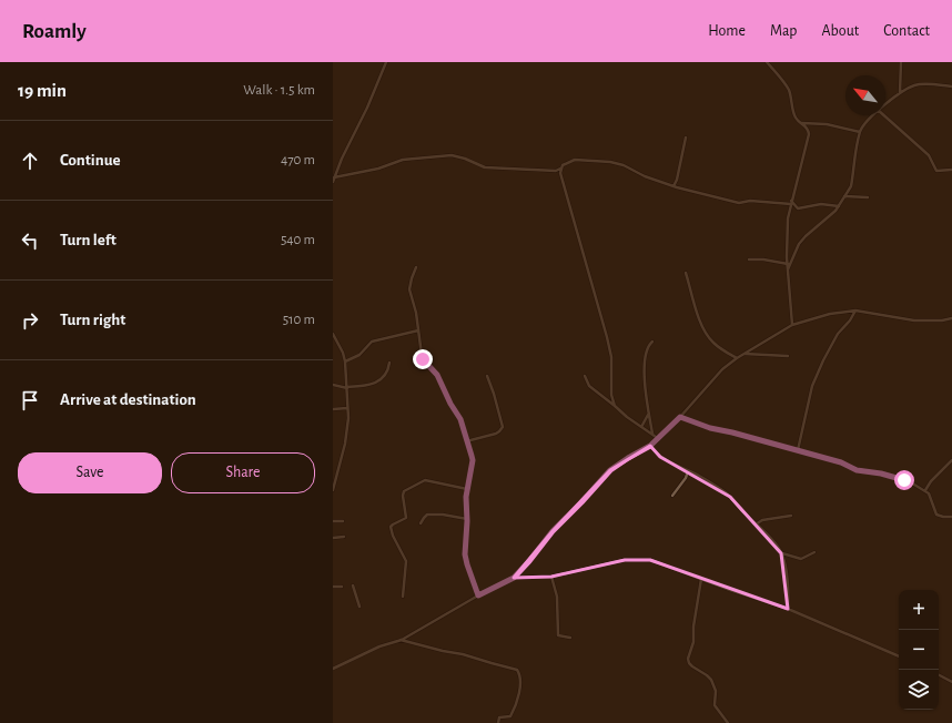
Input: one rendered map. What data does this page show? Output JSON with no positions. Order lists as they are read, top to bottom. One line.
{"north":"top left","page":{"header":"Roamly","nav":["Home","Map","About","Contact"],"heading":["19 min","Walk · 1.5 km"],"list":[["Continue","470 m"],["Turn left","540 m"],["Turn right","510 m"],"Arrive at destination"],"buttons":["Save","Share"],"map_buttons":["+","−"]}}
